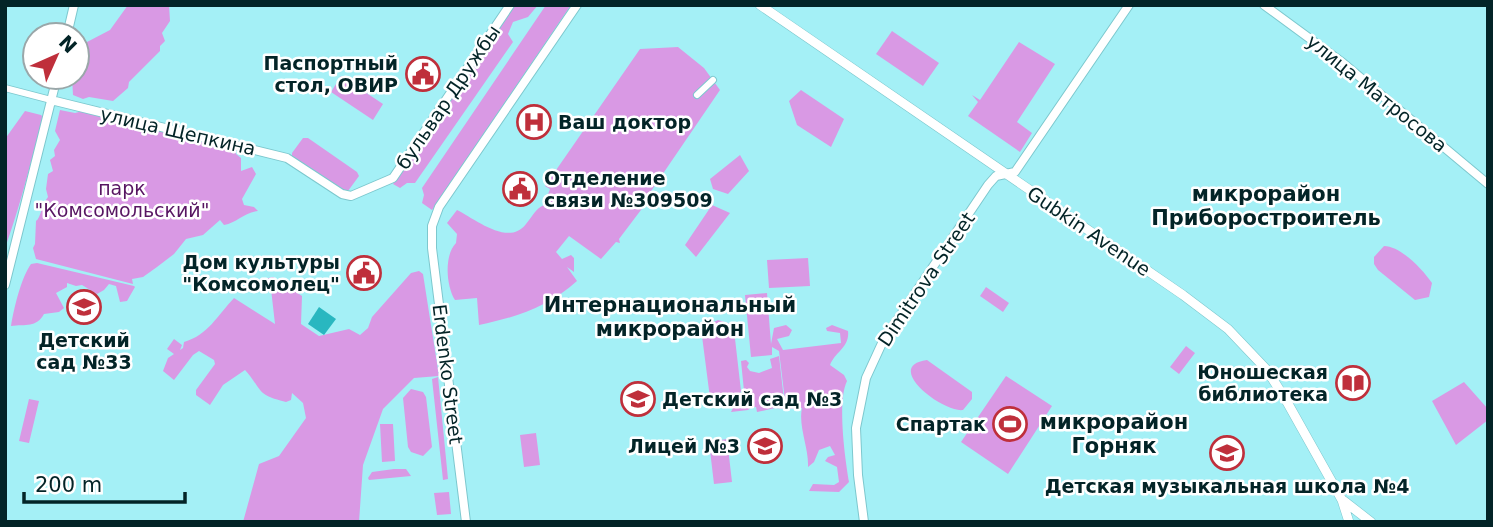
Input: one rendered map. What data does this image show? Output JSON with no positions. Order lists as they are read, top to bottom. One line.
{"streets":{"main road":["улица Матросова","бульвар Дружбы","улица Щепкина","Gubkin Avenue","Dimitrova Street","Erdenko Street"]},"crossings":[["бульвар Дружбы","улица Щепкина"],["Gubkin Avenue","Dimitrova Street"]],"districts":["микрорайон Приборостроитель","Интернациональный микрорайон","микрорайон Горняк"],"parks":["парк \"Комсомольский\""],"places":{"public building":["Паспортный стол, ОВИР","Отделение связи №309509","Дом культуры \"Комсомолец\""],"hospital":["Ваш доктор"],"school or university":["Детский сад №33","Детский сад №3","Лицей №3","Детская музыкальная школа №4"],"library":["Юношеская библиотека"],"sports":["Спартак"]},"scale_bar":"200 m","north":"top right"}
